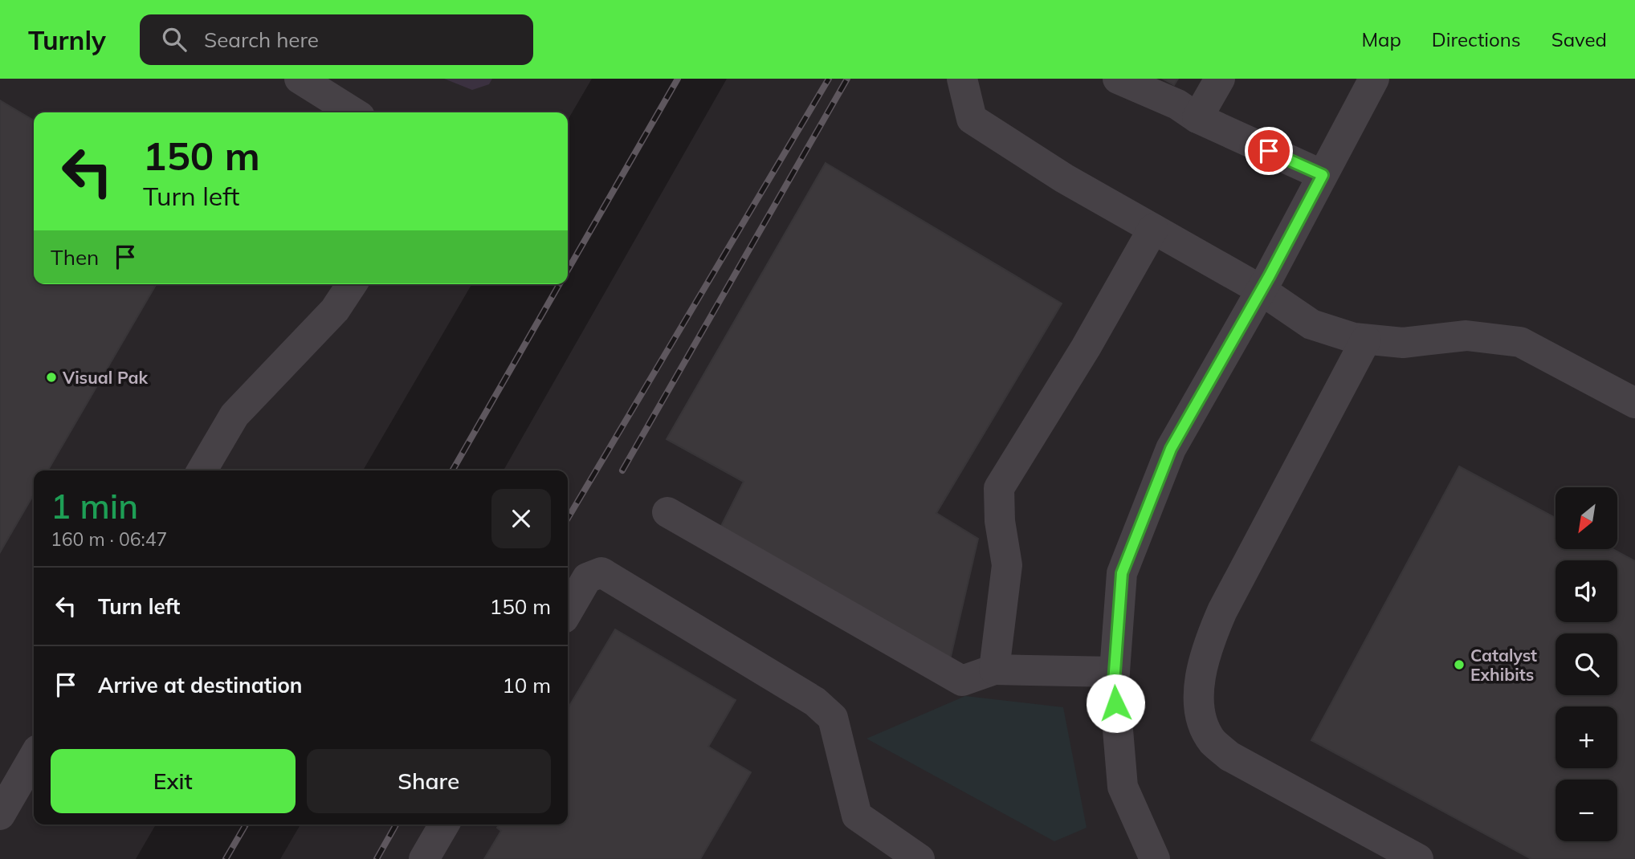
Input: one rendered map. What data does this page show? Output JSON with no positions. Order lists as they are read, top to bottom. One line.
{"places":["Visual Pak","Catalyst Exhibits"],"north":"bottom left","page":{"header":"Turnly","search":"Search here","nav":["Map","Directions","Saved"],"turn":["150 m","Turn left"],"then":"Then","heading":["1 min","160 m · 06:47"],"map_buttons":["+","−"],"list":[{"name":"Turn left","value":"150 m"},{"name":"Arrive at destination","value":"10 m"}],"buttons":["Exit","Share"]}}
